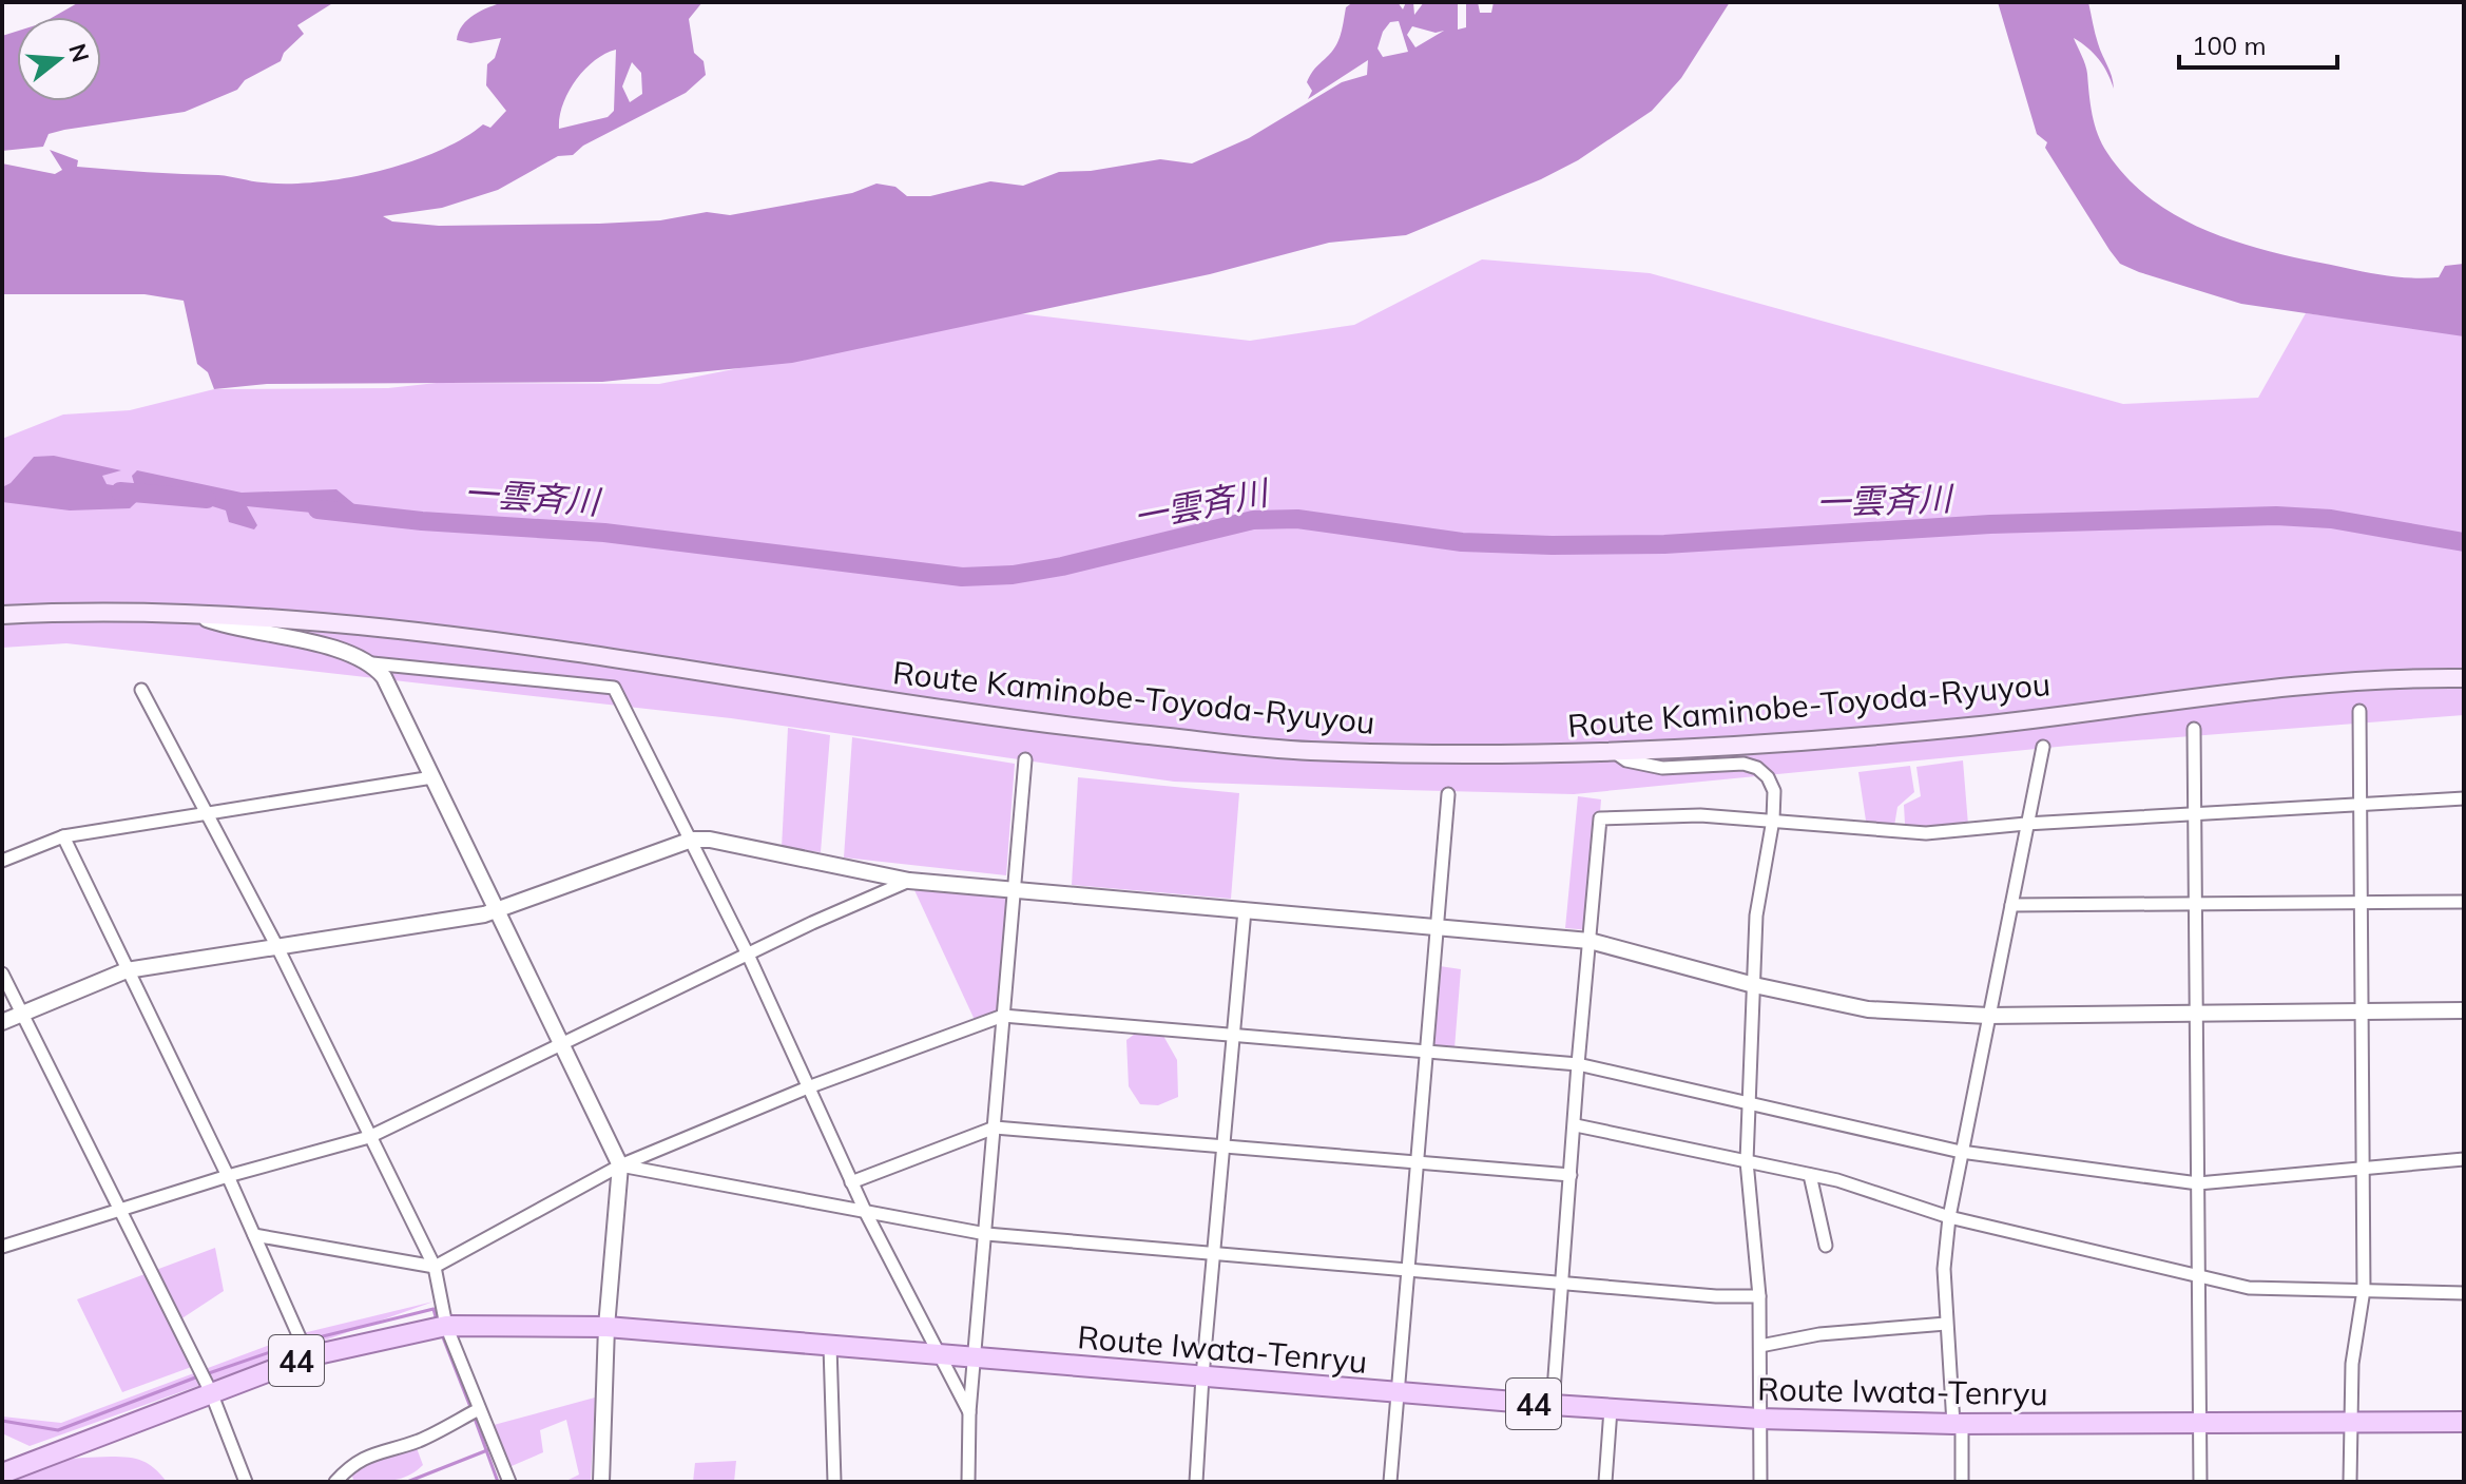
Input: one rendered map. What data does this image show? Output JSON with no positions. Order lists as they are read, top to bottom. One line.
{"streets":{"main road":["Route Kaminobe-Toyoda-Ryuyou","Route Iwata-Tenryu","44"]},"water":["一雲斉川"],"scale_bar":"100 m","north":"right"}
